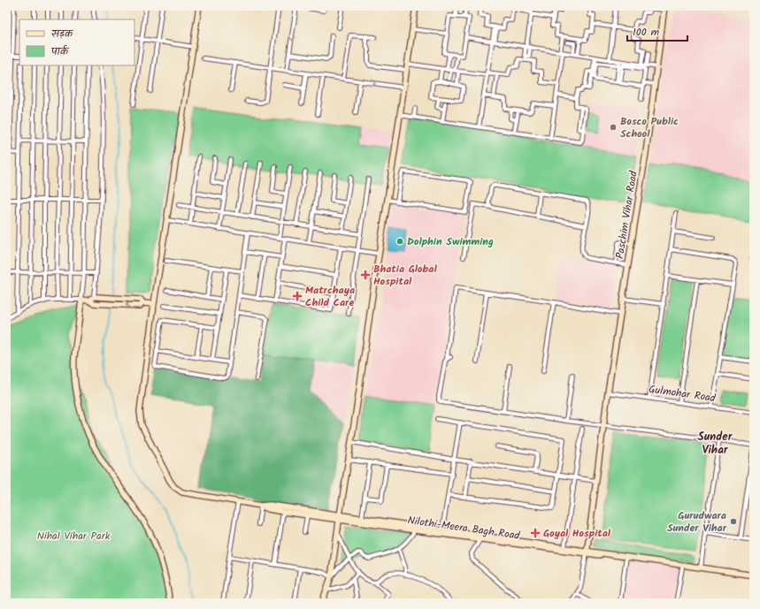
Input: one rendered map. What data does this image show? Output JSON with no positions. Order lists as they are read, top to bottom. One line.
{"streets":{"street":["Paschim Vihar Road","Gulmohar Road","Nilothi-Meera Bagh Road"]},"crossings":[["Paschim Vihar Road","Gulmohar Road"],["Paschim Vihar Road","Nilothi-Meera Bagh Road"]],"districts":["Sunder Vihar"],"parks":["Nihal Vihar Park"],"places":{"other":["Bosco Public School","Dolphin Swimming","Gurudwara Sunder Vihar"],"health":["Bhatia Global Hospital","Matrchaya Child Care","Goyal Hospital"]},"legend":["सड़क","पार्क"],"scale_bar":"100 m"}
